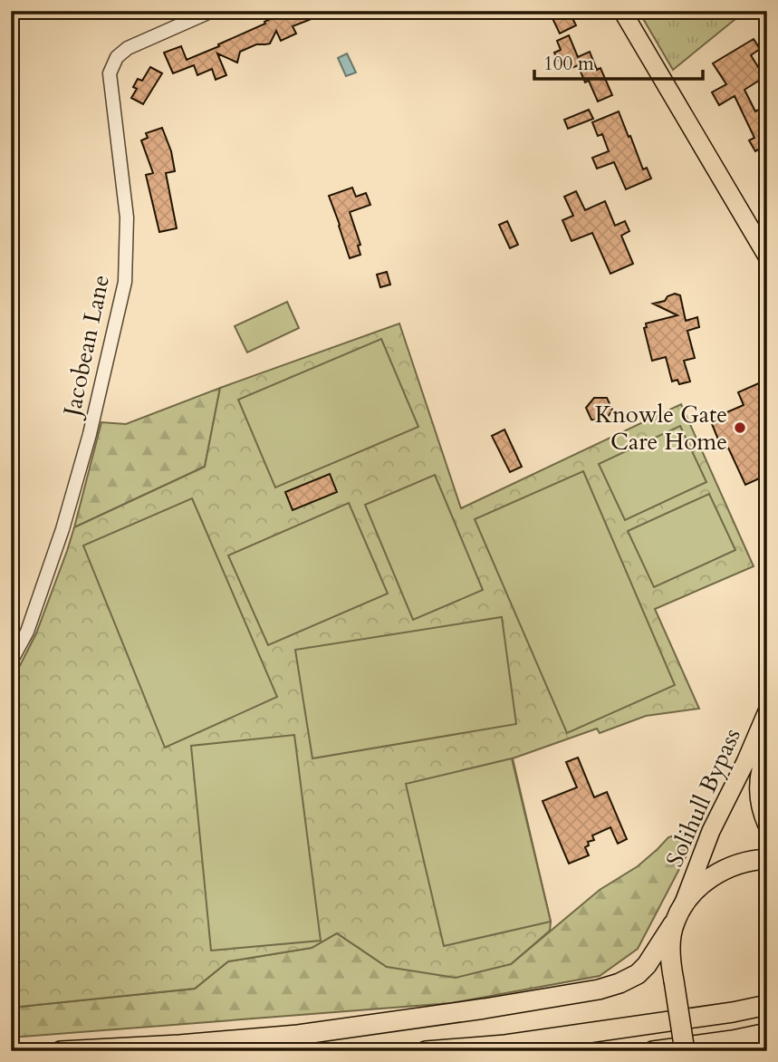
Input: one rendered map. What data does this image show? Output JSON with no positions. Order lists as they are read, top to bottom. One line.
{"streets":{"main road":["Solihull Bypass"],"street":["Jacobean Lane"]},"places":["Knowle Gate Care Home"],"scale_bar":"100 m"}
